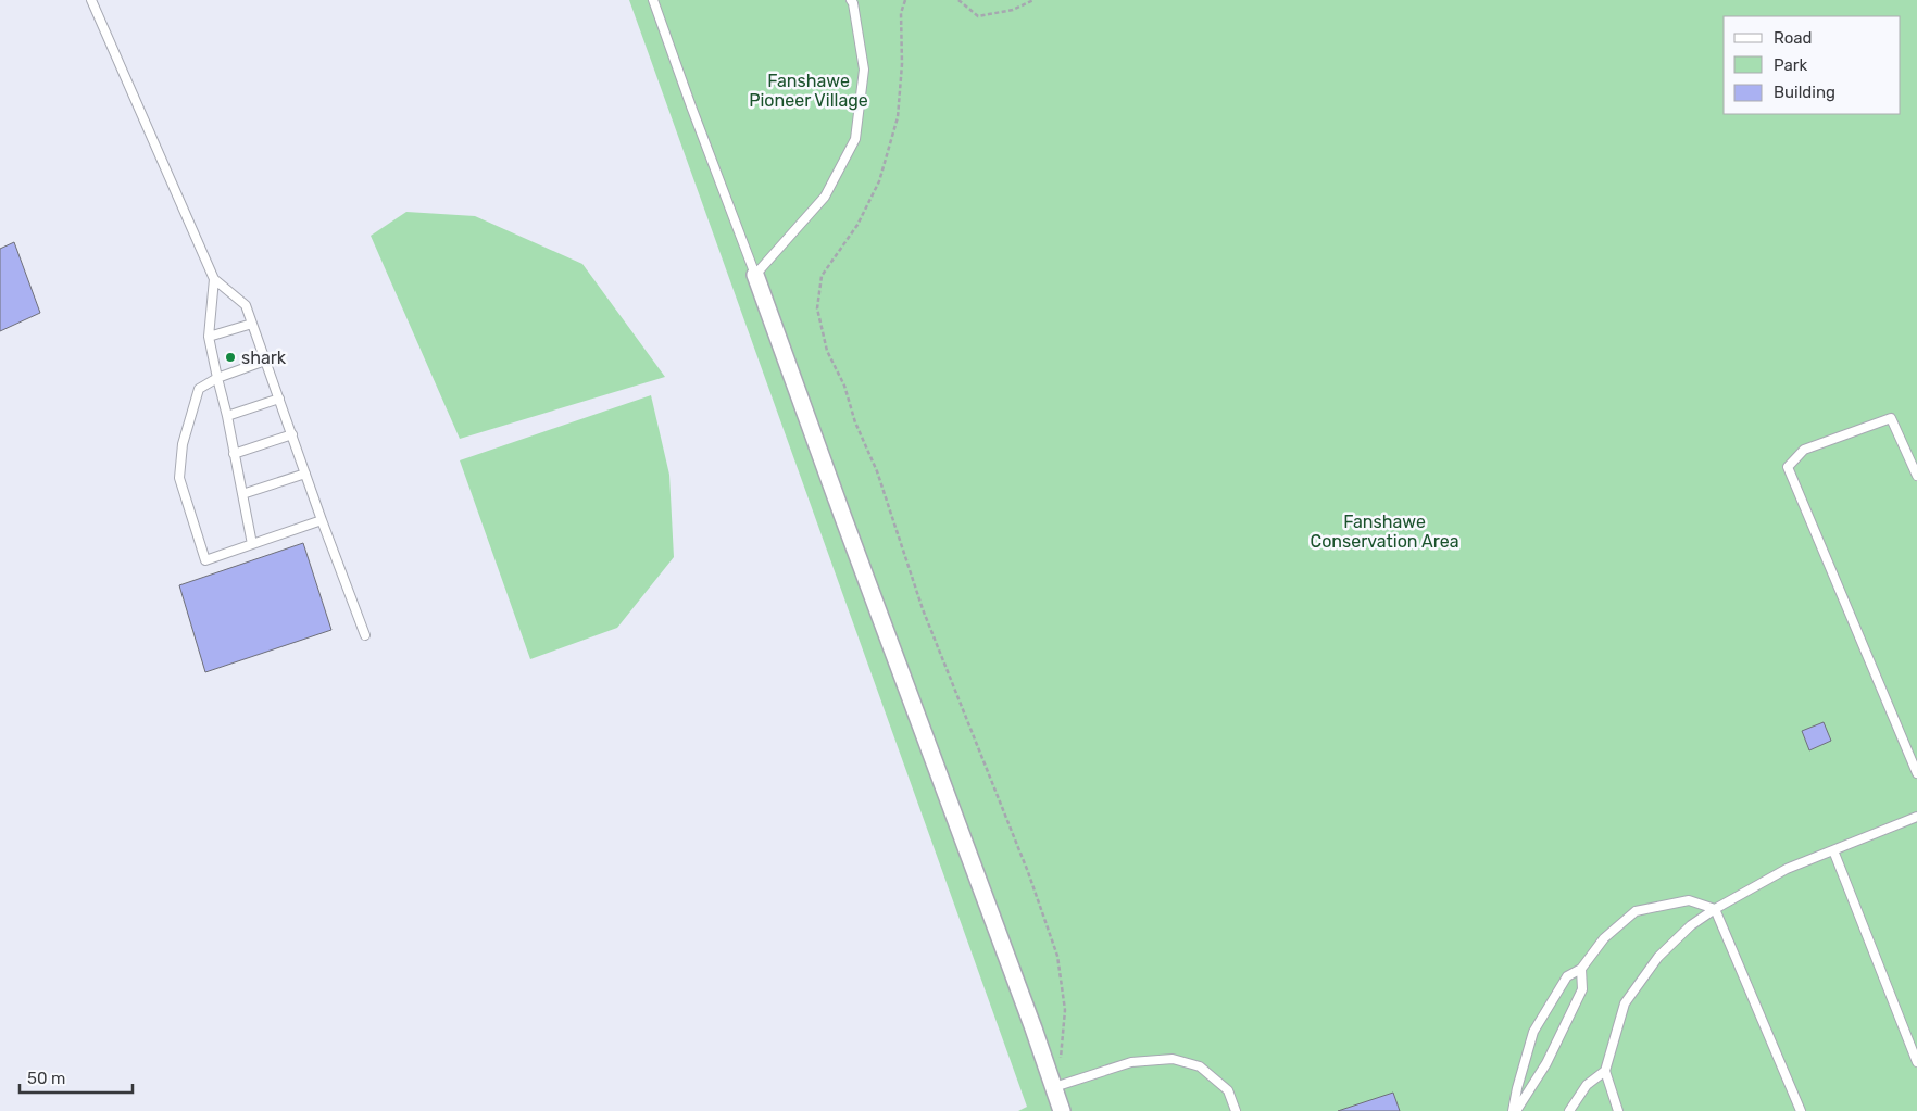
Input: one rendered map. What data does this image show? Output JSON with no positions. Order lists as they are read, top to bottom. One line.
{"parks":["Fanshawe Pioneer Village","Fanshawe Conservation Area"],"places":["shark"],"legend":["Road","Park","Building"],"scale_bar":"50 m"}
